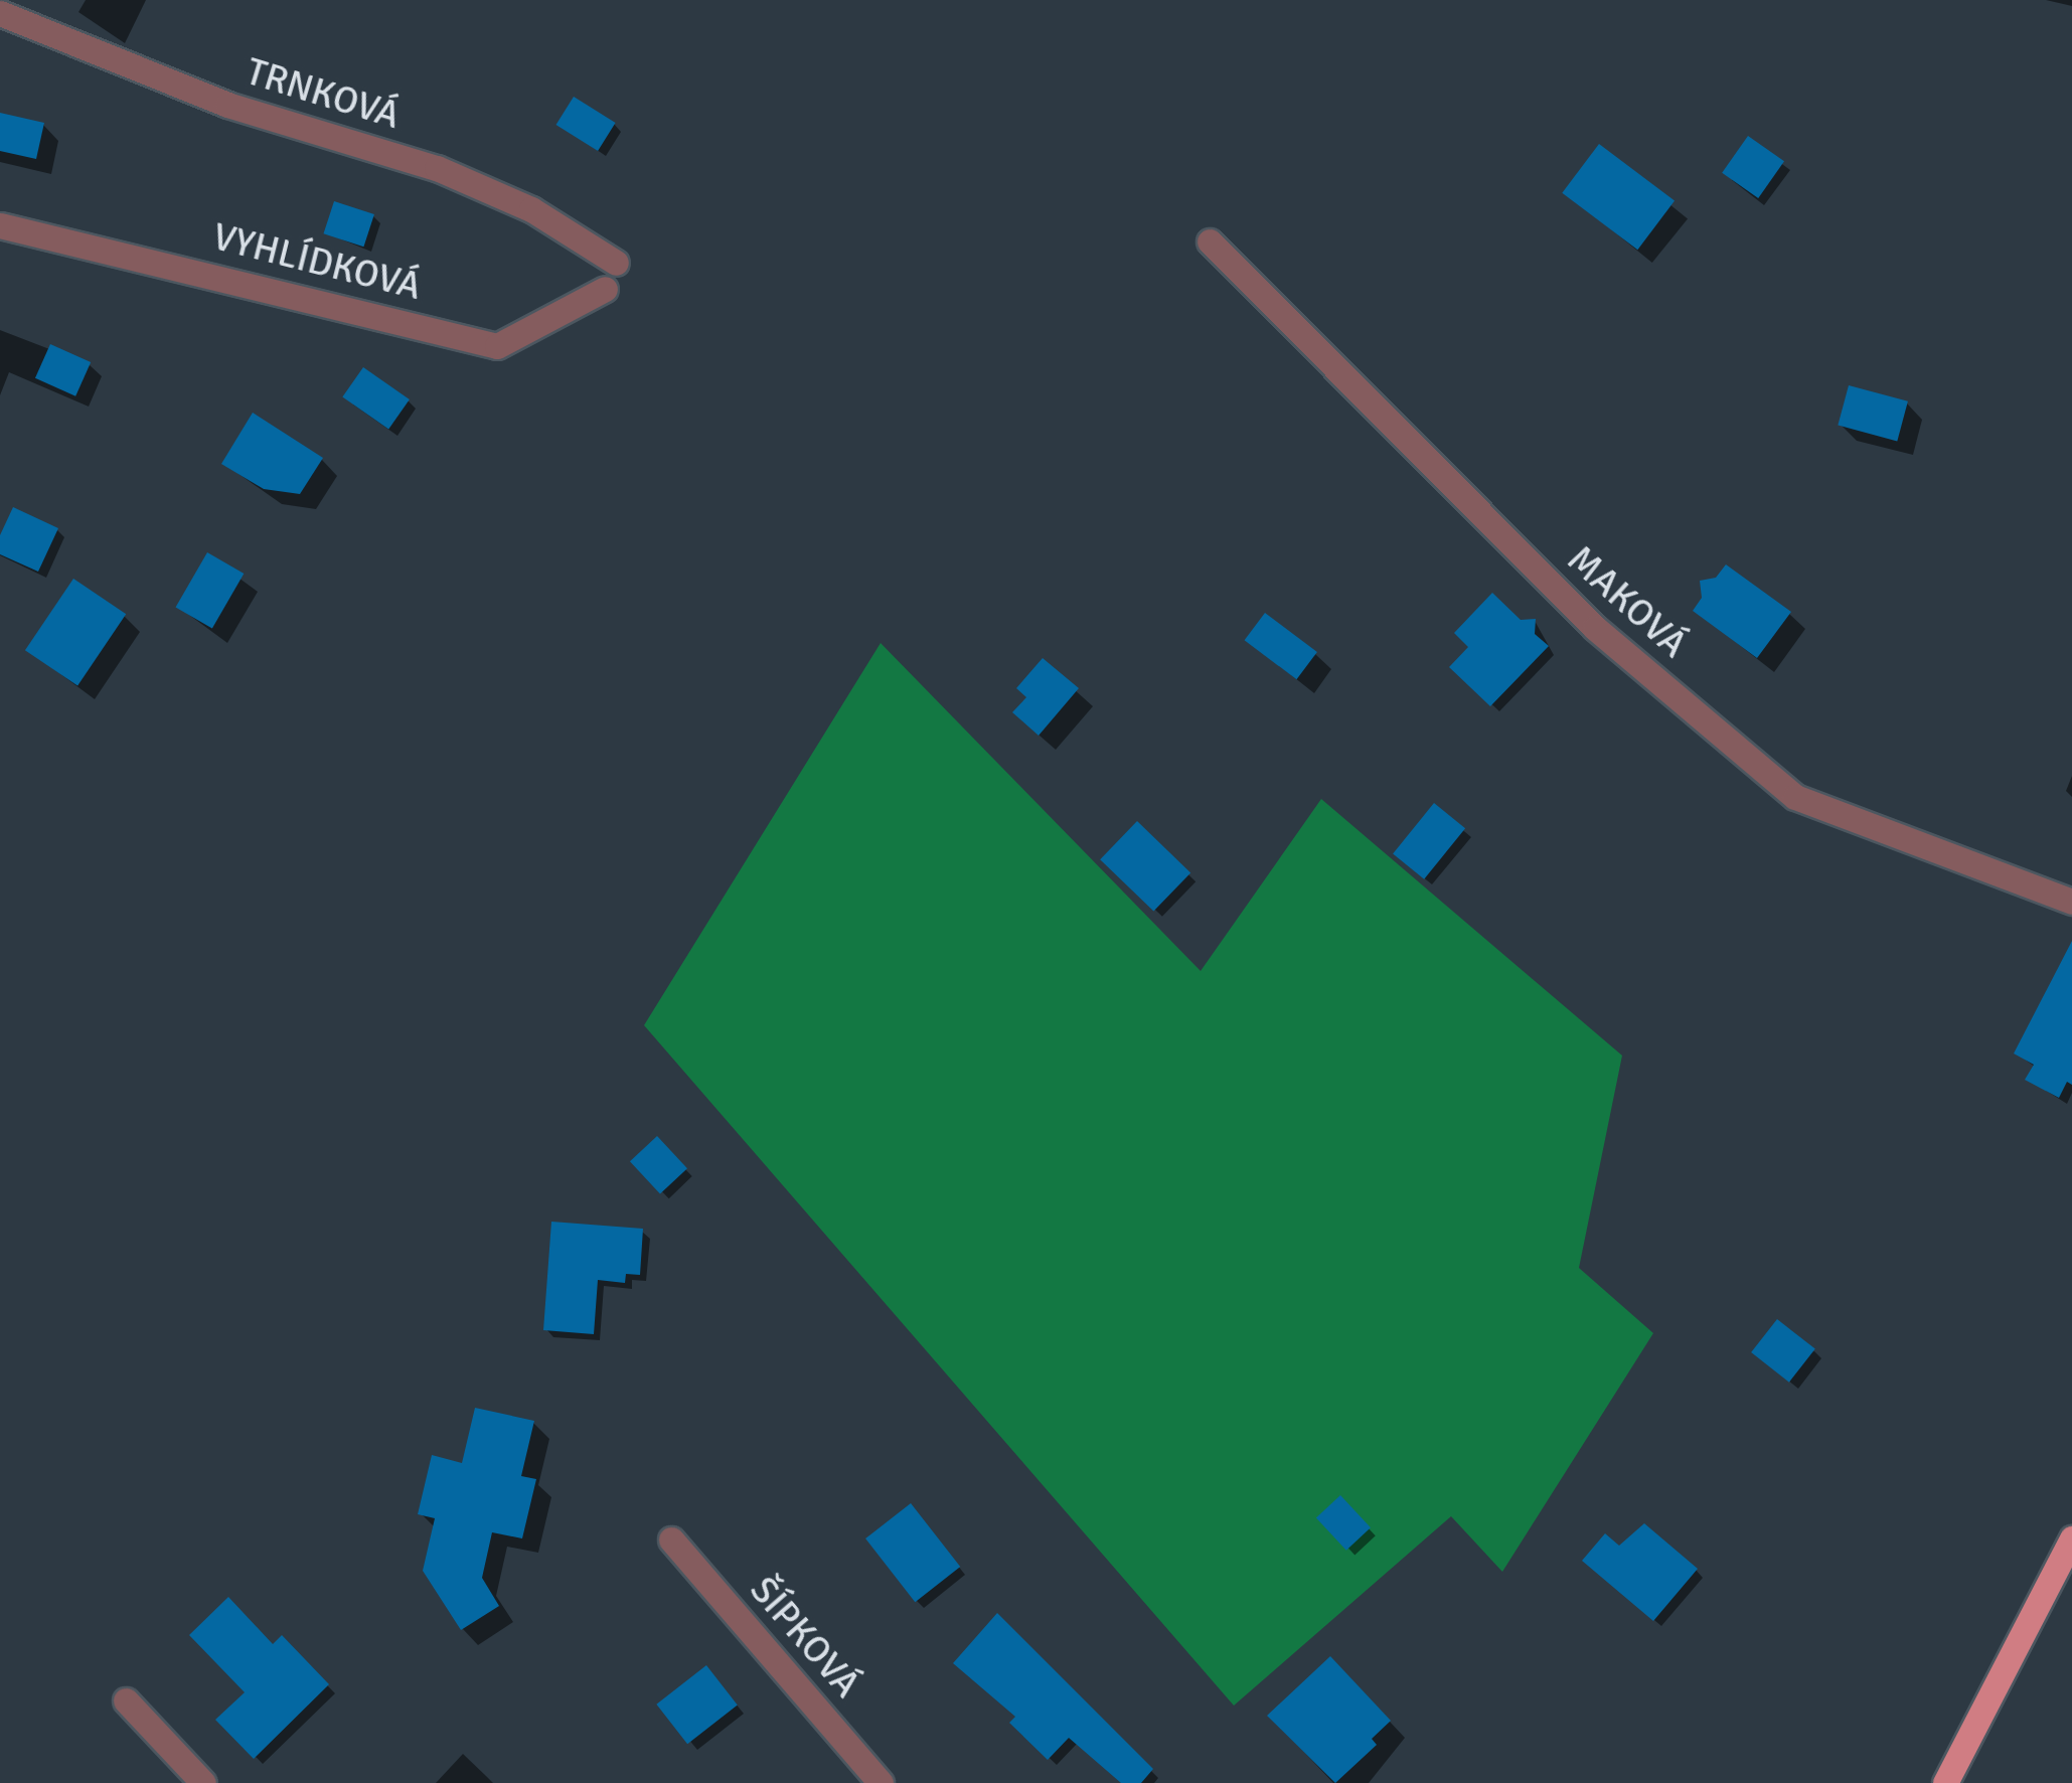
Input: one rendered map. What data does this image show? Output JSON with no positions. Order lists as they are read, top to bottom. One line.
{"streets":{"street":["TRNKOVÁ","VYHLÍDKOVÁ","MAKOVÁ","ŠÍPKOVÁ"]}}
